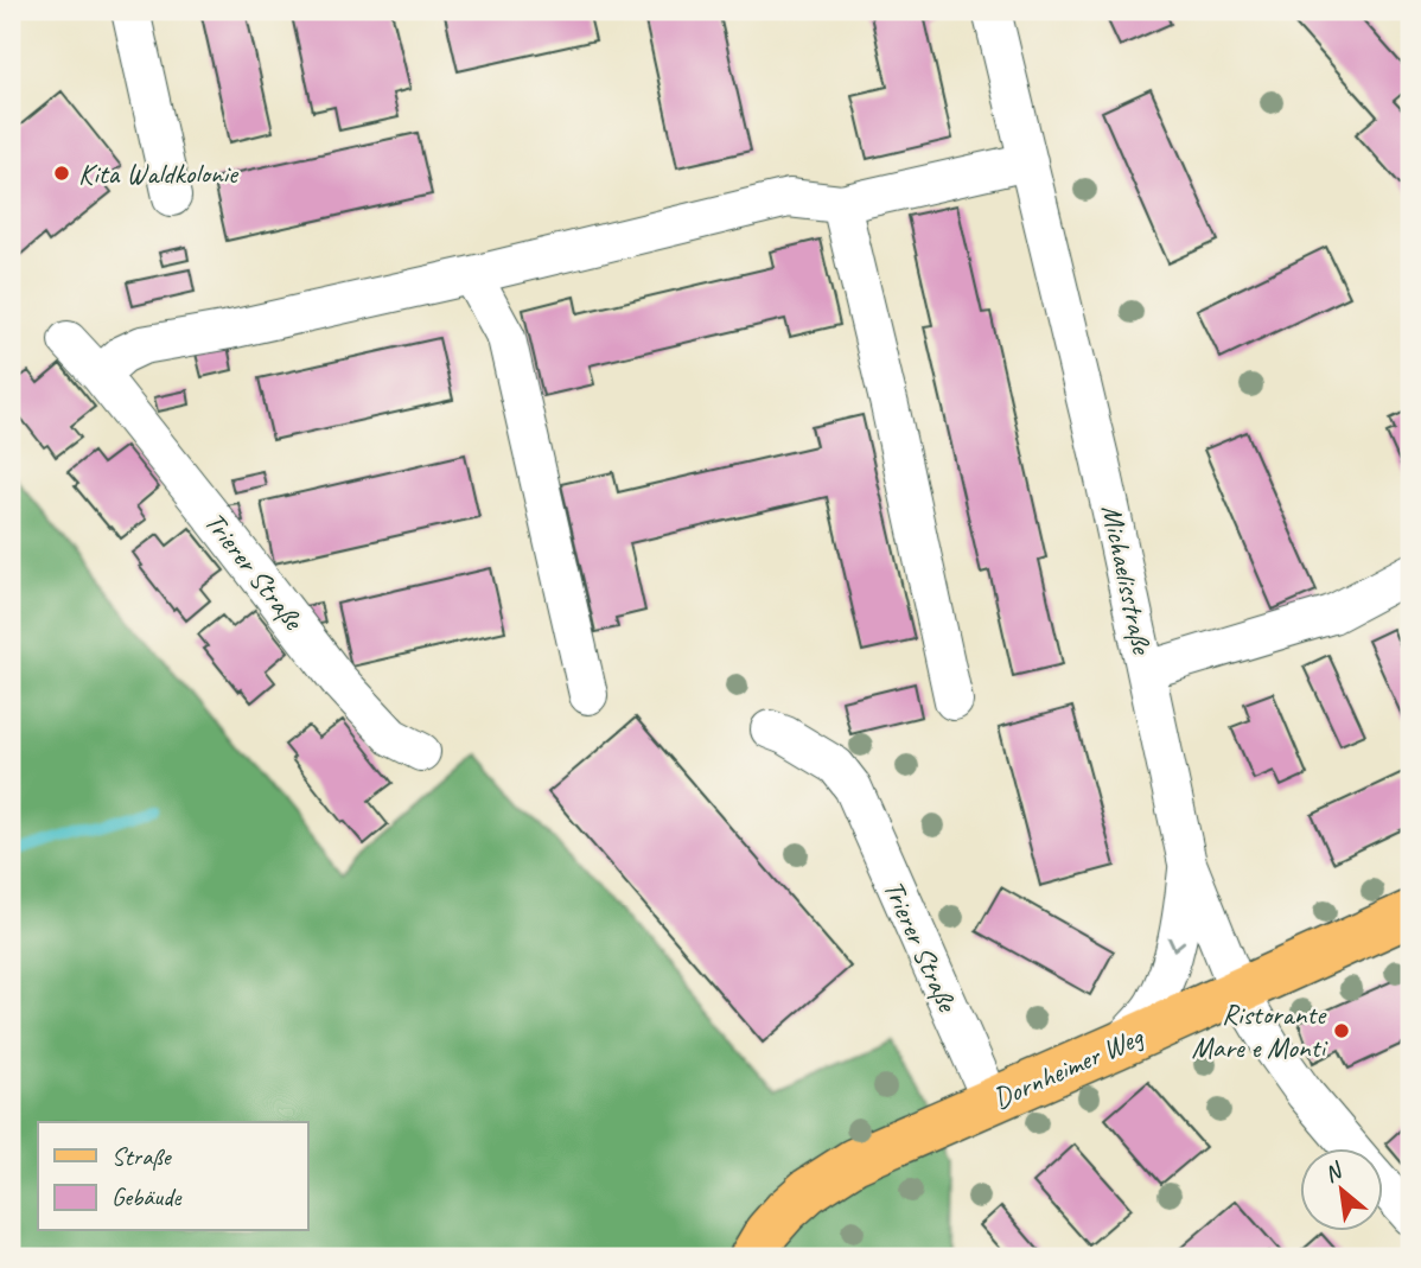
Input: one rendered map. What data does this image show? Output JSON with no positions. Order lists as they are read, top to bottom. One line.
{"streets":{"main road":["Dornheimer Weg"],"street":["Trierer Straße","Michaelisstraße"]},"crossings":[["Trierer Straße","Dornheimer Weg"],["Michaelisstraße","Dornheimer Weg"]],"places":["Kita Waldkolonie","Ristorante Mare e Monti"],"legend":["Straße","Gebäude"],"north":"top left"}
